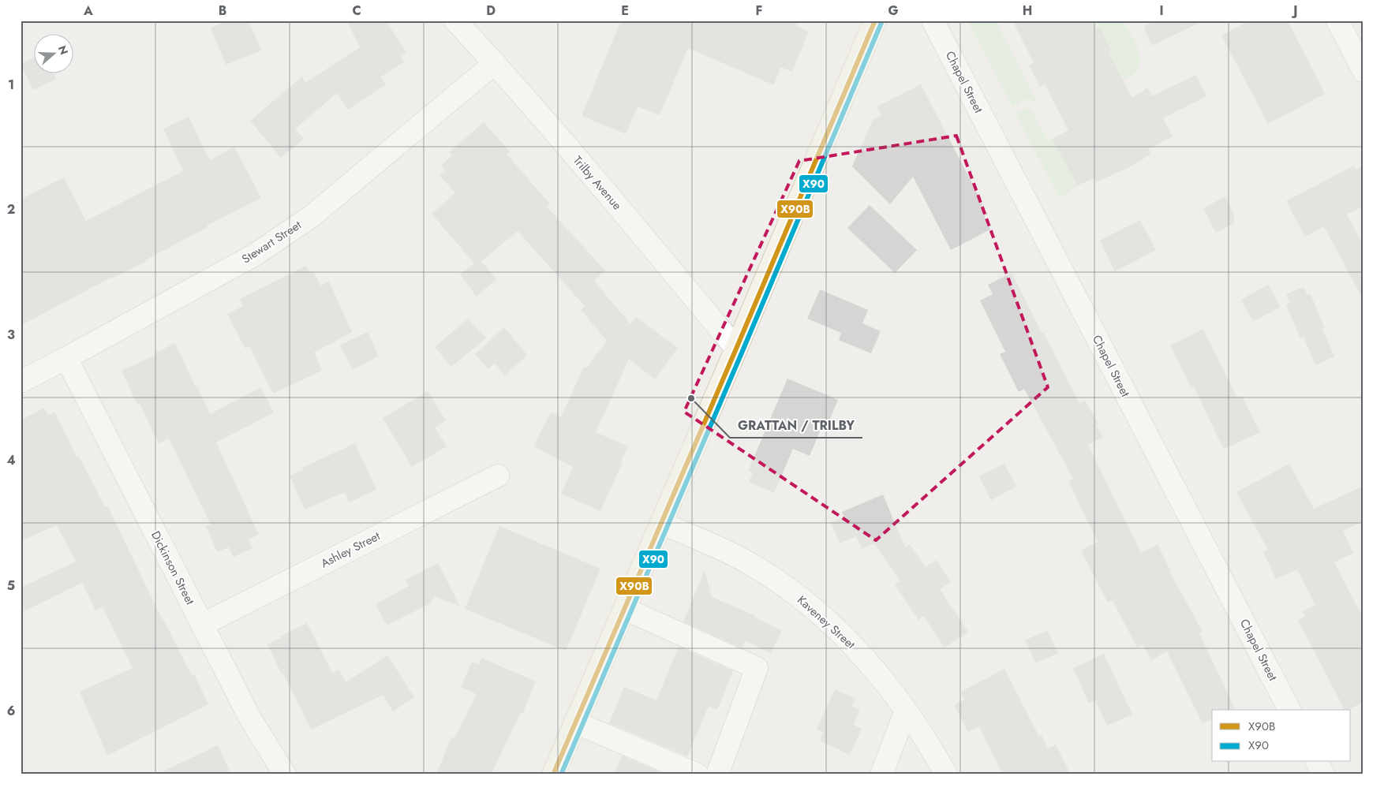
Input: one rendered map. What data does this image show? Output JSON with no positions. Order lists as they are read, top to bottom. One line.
{"streets":{"street":["Chapel Street","Trilby Avenue","Stewart Street","Ashley Street","Dickinson Street","Kaveney Street"]},"crossings":[["Trilby Avenue","Stewart Street"],["Stewart Street","Dickinson Street"],["Ashley Street","Dickinson Street"]],"places":["GRATTAN / TRILBY"],"lines":["transit line X90B","transit line X90"],"legend":["X90B","X90"],"north":"right","grid":{"columns":["A","B","C","D","E","F","G","H","I","J"],"rows":["1","2","3","4","5","6"]}}
